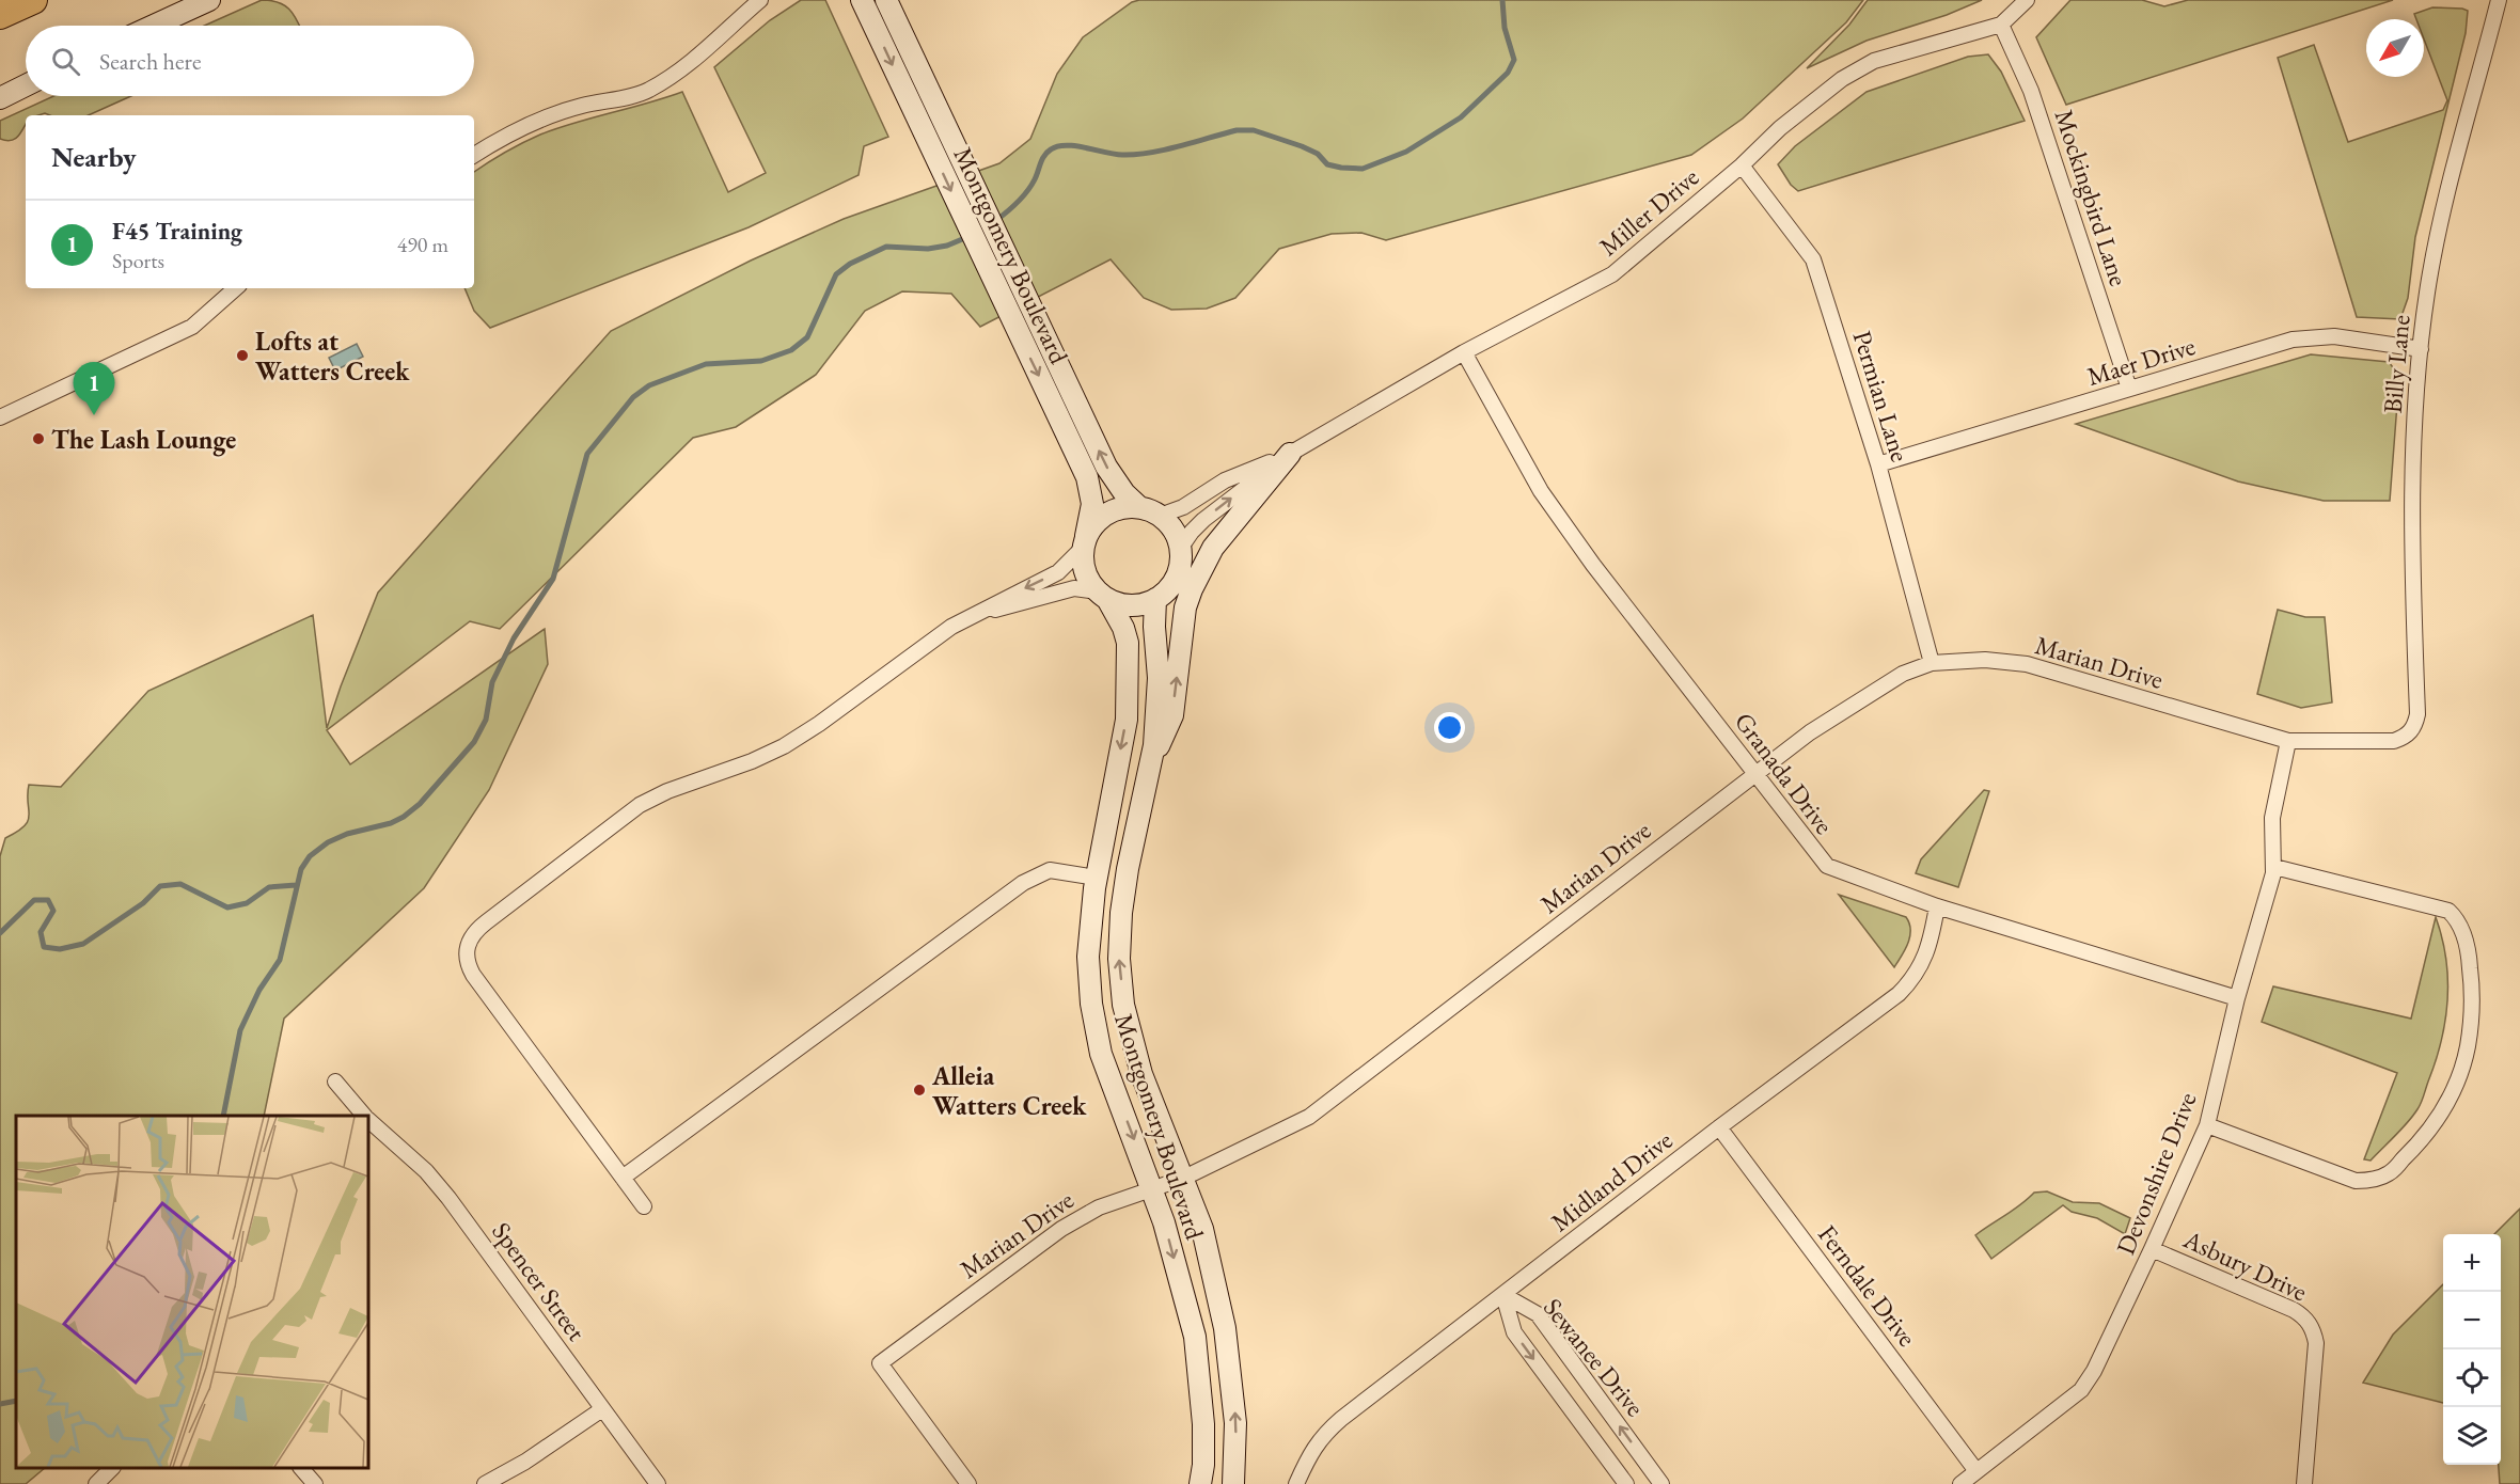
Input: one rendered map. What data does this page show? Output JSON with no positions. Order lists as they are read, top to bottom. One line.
{"streets":{"street":["Mockingbird Lane","Miller Drive","Montgomery Boulevard","Maer Drive","Billy Lane","Permian Lane","Marian Drive","Granada Drive","Devonshire Drive","Midland Drive","Asbury Drive","Spencer Street","Ferndale Drive","Sewanee Drive"]},"crossings":[["Mockingbird Lane","Miller Drive"],["Mockingbird Lane","Maer Drive"],["Miller Drive","Montgomery Boulevard"],["Miller Drive","Permian Lane"],["Miller Drive","Granada Drive"],["Montgomery Boulevard","Marian Drive"],["Maer Drive","Billy Lane"],["Maer Drive","Permian Lane"],["Billy Lane","Marian Drive"],["Permian Lane","Marian Drive"],["Marian Drive","Granada Drive"],["Marian Drive","Devonshire Drive"],["Granada Drive","Devonshire Drive"],["Granada Drive","Midland Drive"],["Devonshire Drive","Asbury Drive"],["Devonshire Drive","Ferndale Drive"],["Midland Drive","Ferndale Drive"],["Midland Drive","Sewanee Drive"]],"places":["Lofts at Watters Creek","The Lash Lounge","Alleia Watters Creek"],"north":"bottom left","page":{"search":"Search here","heading":"Nearby","list":[{"mark":"1","name":"F45 Training","note":"Sports","value":"490 m"}],"pins":"1","map_buttons":["+","−"]}}
